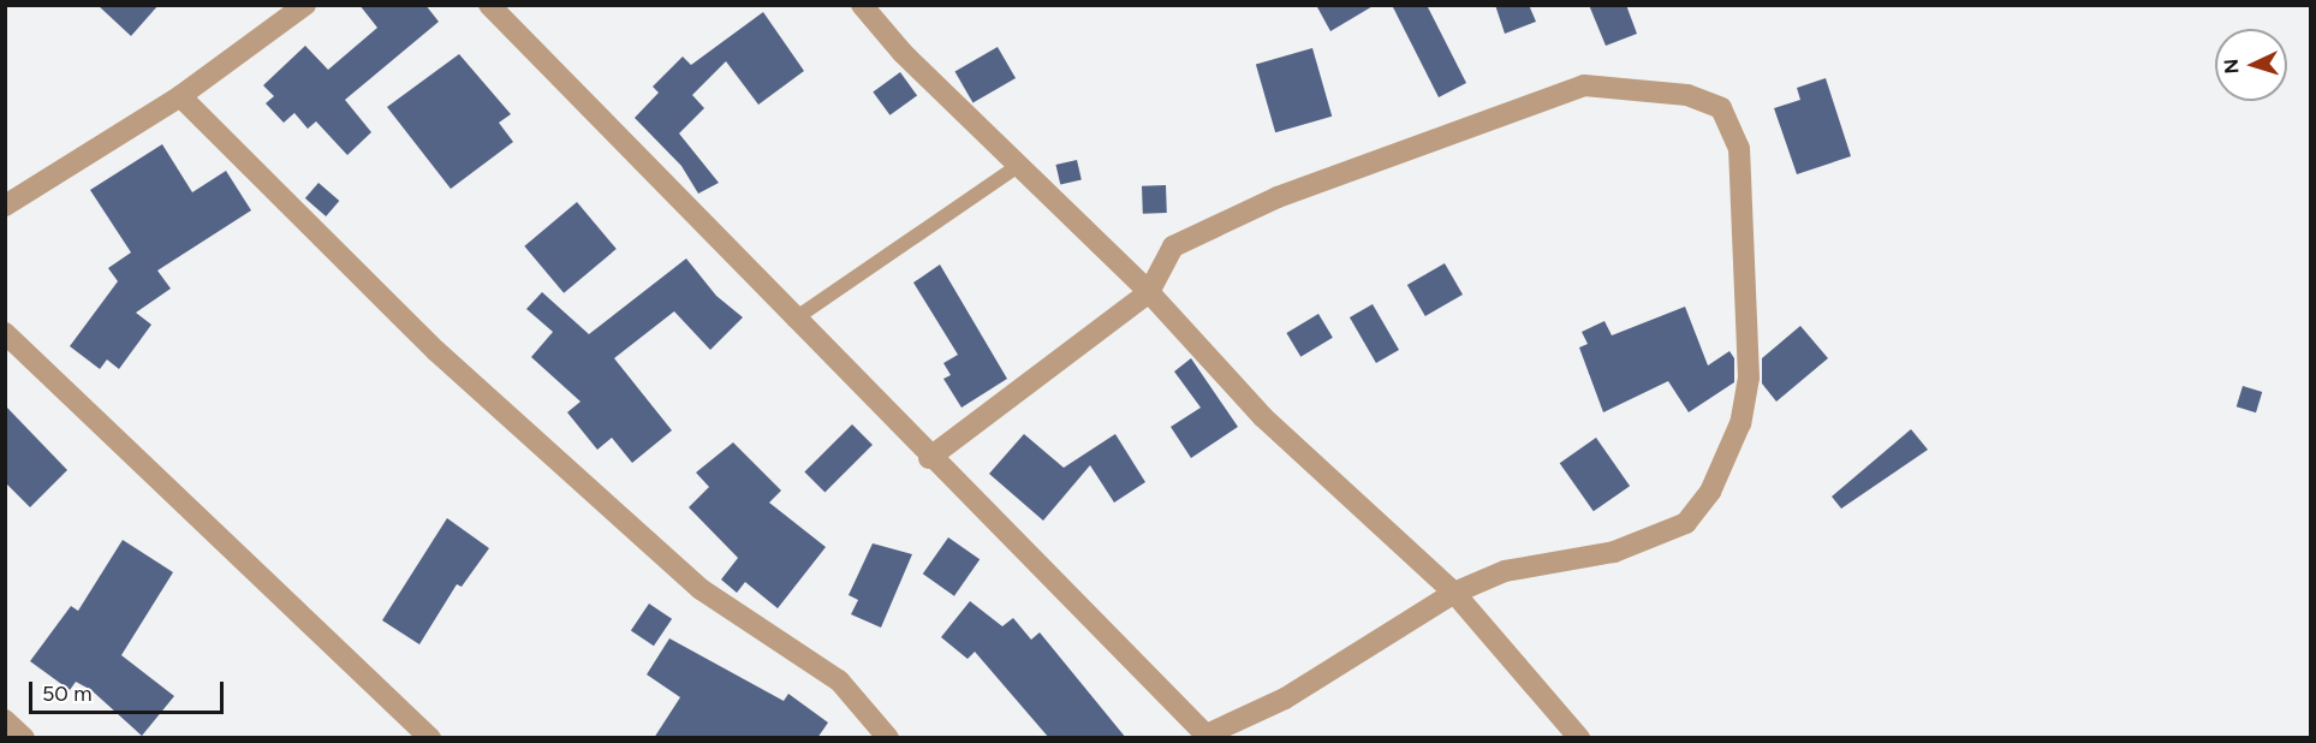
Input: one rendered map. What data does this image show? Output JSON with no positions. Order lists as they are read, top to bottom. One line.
{"scale_bar":"50 m","north":"left"}
